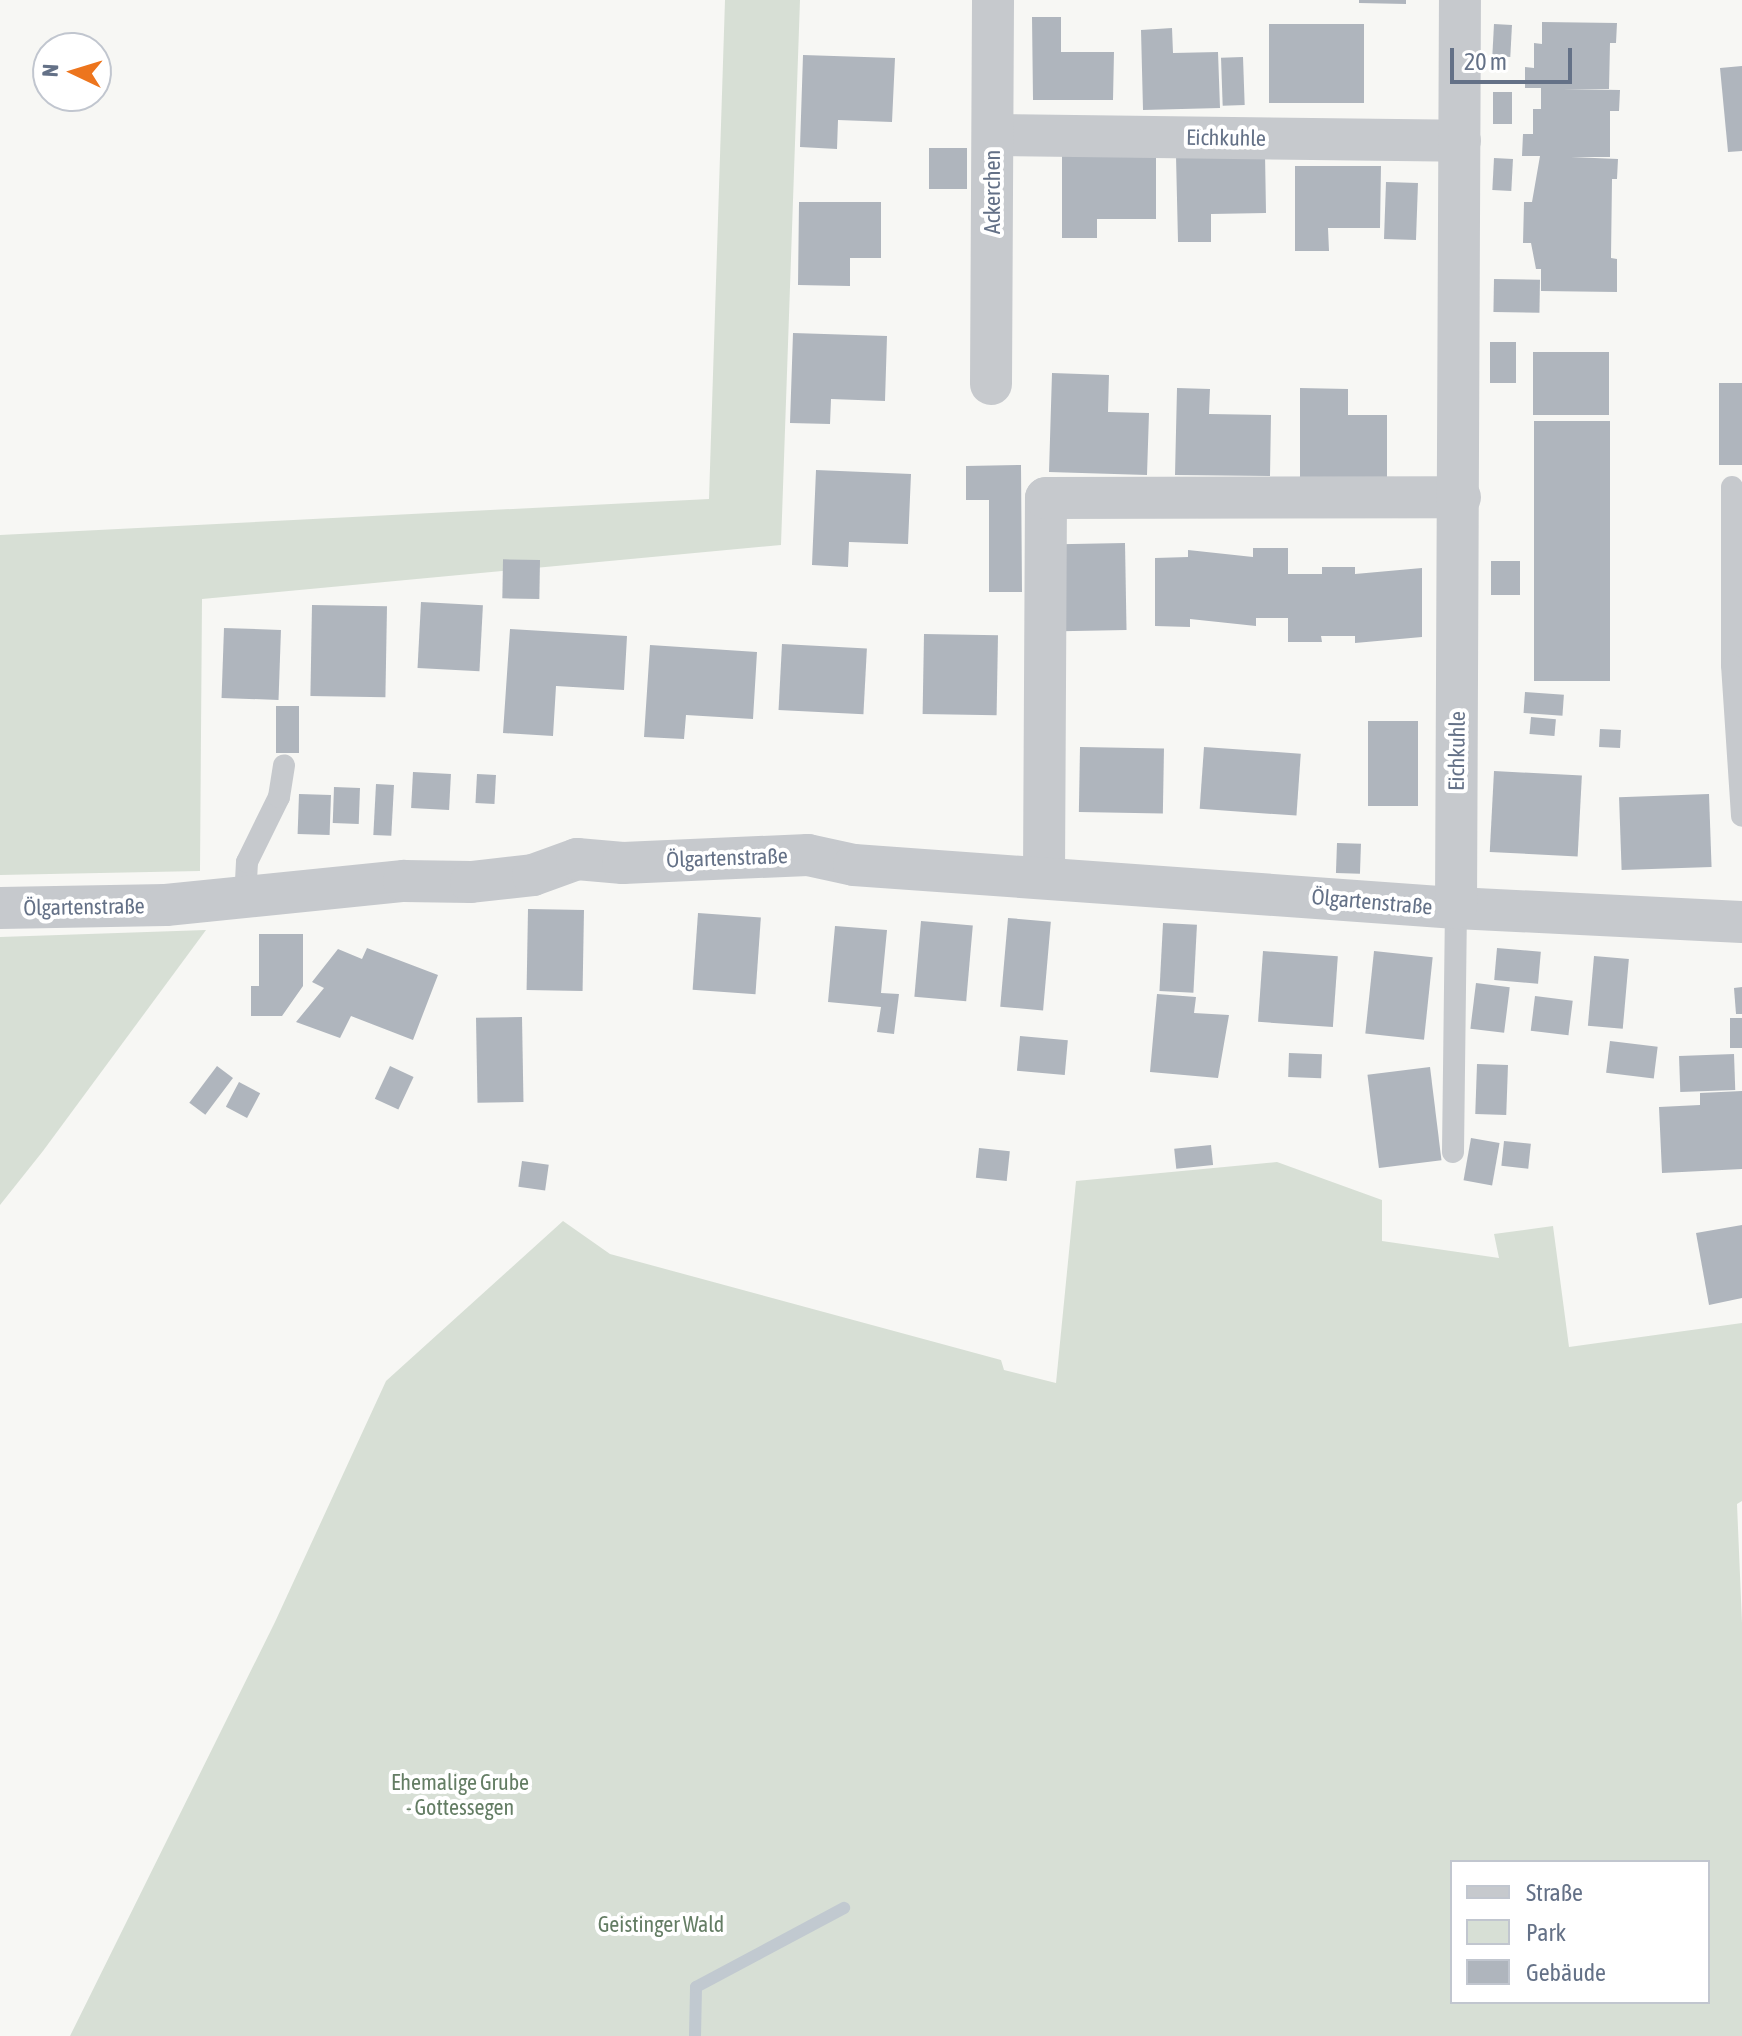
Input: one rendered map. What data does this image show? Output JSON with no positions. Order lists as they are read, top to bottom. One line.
{"streets":{"street":["Eichkuhle","Ackerchen","Ölgartenstraße"]},"crossings":[["Eichkuhle","Ackerchen"],["Eichkuhle","Ölgartenstraße"]],"parks":["Ehemalige Grube - Gottessegen","Geistinger Wald"],"legend":["Straße","Park","Gebäude"],"scale_bar":"20 m","north":"left"}
